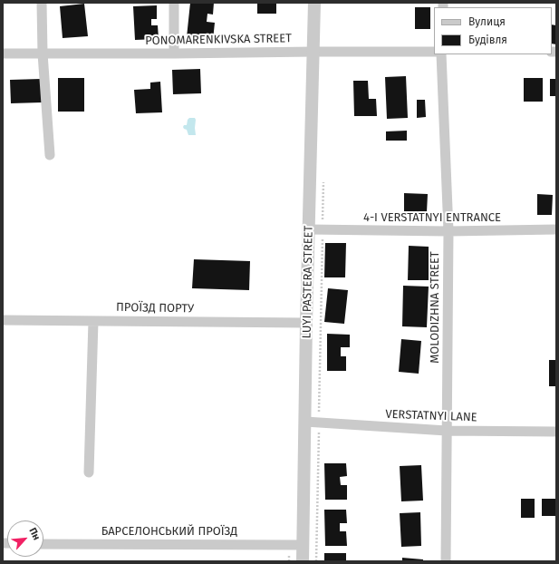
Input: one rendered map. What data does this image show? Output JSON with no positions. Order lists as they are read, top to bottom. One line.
{"streets":{"street":["PONOMARENKIVSKA STREET","4-I VERSTATNYI ENTRANCE","LUYI PASTERA STREET","MOLODIZHNA STREET","ПРОЇЗД ПОРТУ","VERSTATNYI LANE","БАРСЕЛОНСЬКИЙ ПРОЇЗД"]},"crossings":[["PONOMARENKIVSKA STREET","LUYI PASTERA STREET"],["4-I VERSTATNYI ENTRANCE","LUYI PASTERA STREET"],["4-I VERSTATNYI ENTRANCE","MOLODIZHNA STREET"],["LUYI PASTERA STREET","ПРОЇЗД ПОРТУ"],["LUYI PASTERA STREET","VERSTATNYI LANE"],["LUYI PASTERA STREET","БАРСЕЛОНСЬКИЙ ПРОЇЗД"],["MOLODIZHNA STREET","VERSTATNYI LANE"]],"legend":["Вулиця","Будівля"],"north":"top right"}
